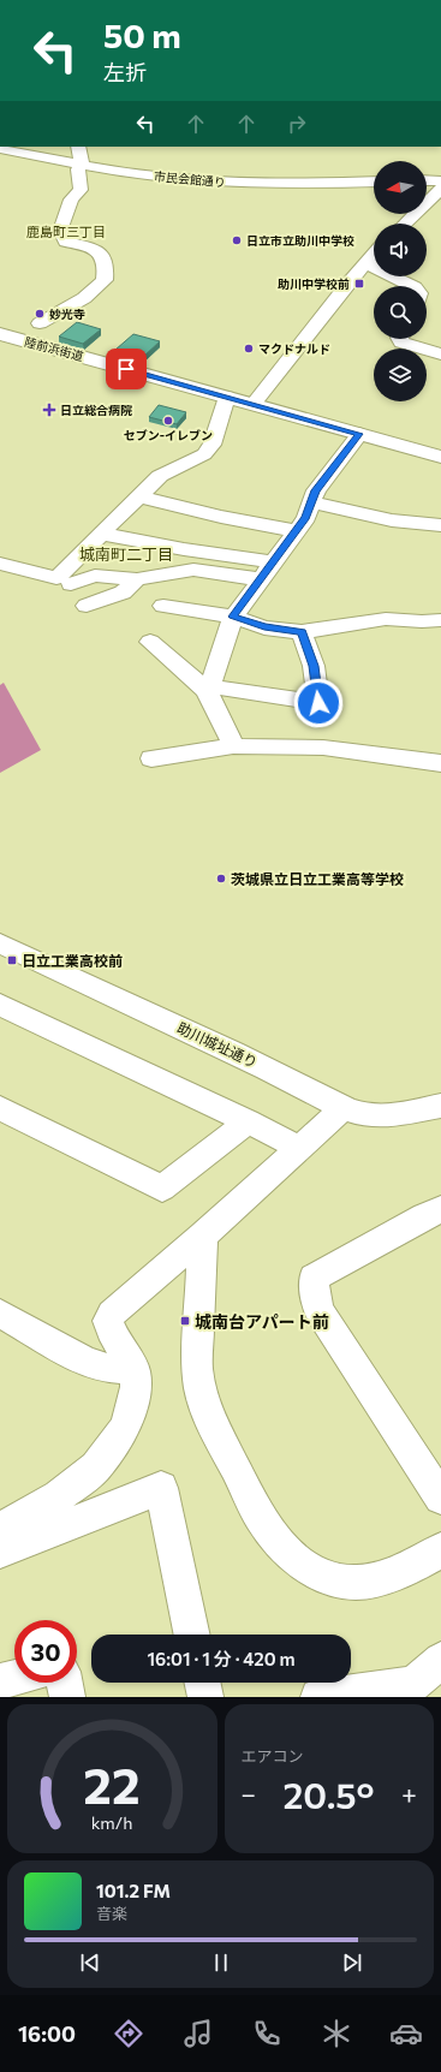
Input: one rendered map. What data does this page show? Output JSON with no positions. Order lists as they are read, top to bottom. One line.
{"streets":{"highway":["陸前浜街道"],"street":["市民会館通り","助川城址通り"]},"districts":["鹿島町三丁目","城南町二丁目"],"places":{"other":["日立市立助川中学校","妙光寺","マクドナルド","セブン-イレブン","茨城県立日立工業高等学校"],"transit":["助川中学校前","日立工業高校前","城南台アパート前"],"health":["日立総合病院"]},"north":"left","page":{"turn":["50 m","左折"],"limit":"30","trip":"16:01 · 1 分 · 420 m","tile":"エアコン","heat":["−","20.5°","+"],"song":["101.2 FM","音楽"],"tabs":"16:00","gauge":["22","km/h"]}}
